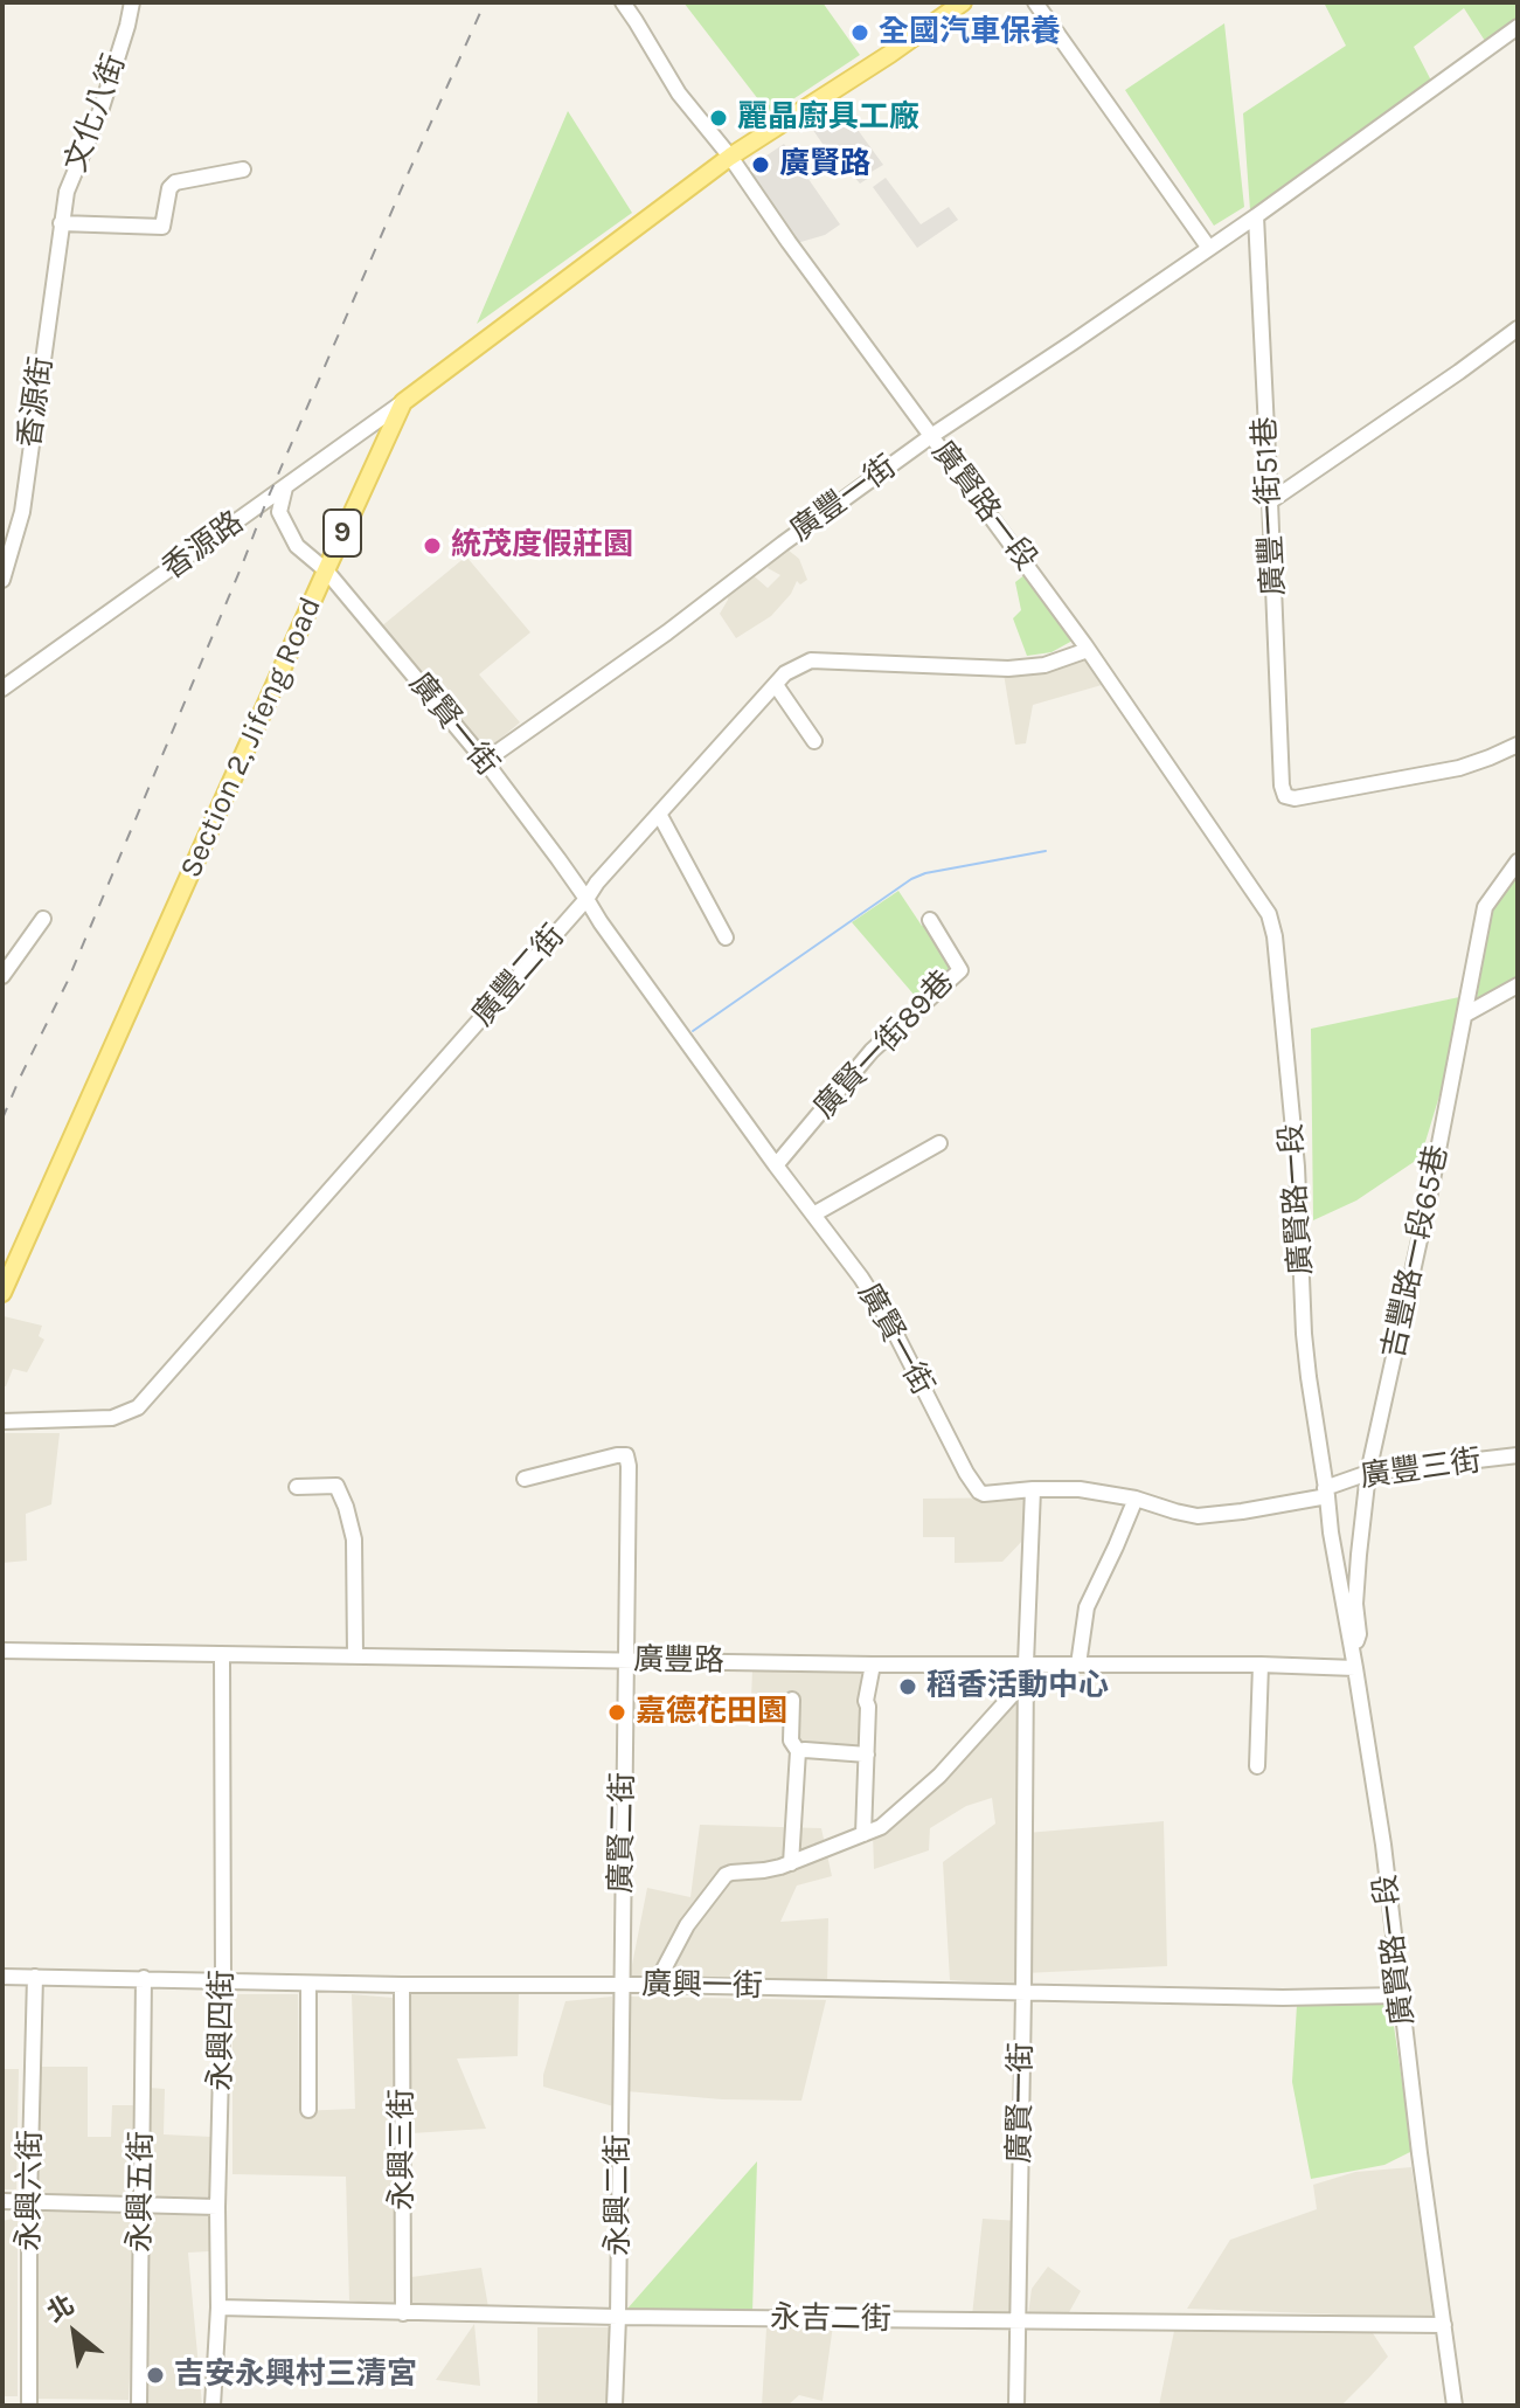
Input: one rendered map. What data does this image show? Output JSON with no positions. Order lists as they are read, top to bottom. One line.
{"streets":{"main road":["9","Section 2, Jifeng Road"],"street":["文化八街","香源街","廣豐一街","廣賢路一段","廣豐一街51巷","香源路","廣賢一街","廣豐二街","廣賢一街89巷","吉豐路一段65巷","廣豐三街","廣豐路","廣賢二街","廣興一街","永興四街","永興三街","永興六街","永興五街","永興二街","永吉二街"]},"crossings":[["文化八街","香源街"],["廣豐一街","廣賢路一段"],["廣豐一街","廣豐一街51巷"],["廣豐一街","廣賢一街"],["廣賢路一段","Section 2, Jifeng Road"],["廣賢路一段","廣豐二街"],["廣賢路一段","吉豐路一段65巷"],["廣賢路一段","廣豐三街"],["廣賢路一段","廣豐路"],["廣賢路一段","廣興一街"],["廣賢路一段","永吉二街"],["香源路","廣賢一街"],["香源路","Section 2, Jifeng Road"],["廣賢一街","Section 2, Jifeng Road"],["廣賢一街","廣豐二街"],["廣賢一街","廣賢一街89巷"],["廣賢一街","廣豐三街"],["廣賢一街","廣豐路"],["廣賢一街","廣興一街"],["廣賢一街","永吉二街"],["吉豐路一段65巷","廣豐三街"],["吉豐路一段65巷","廣豐路"],["廣豐路","廣賢二街"],["廣豐路","永興四街"],["廣賢二街","廣興一街"],["廣賢二街","永興二街"],["廣興一街","永興四街"],["廣興一街","永興三街"],["廣興一街","永興六街"],["廣興一街","永興五街"],["廣興一街","永興二街"],["永興四街","永吉二街"],["永興三街","永吉二街"],["永興二街","永吉二街"]],"places":["全國汽車保養","麗晶廚具工廠","廣賢路","統茂度假莊園","稻香活動中心","嘉德花田園","吉安永興村三清宮"],"north":"top left"}
